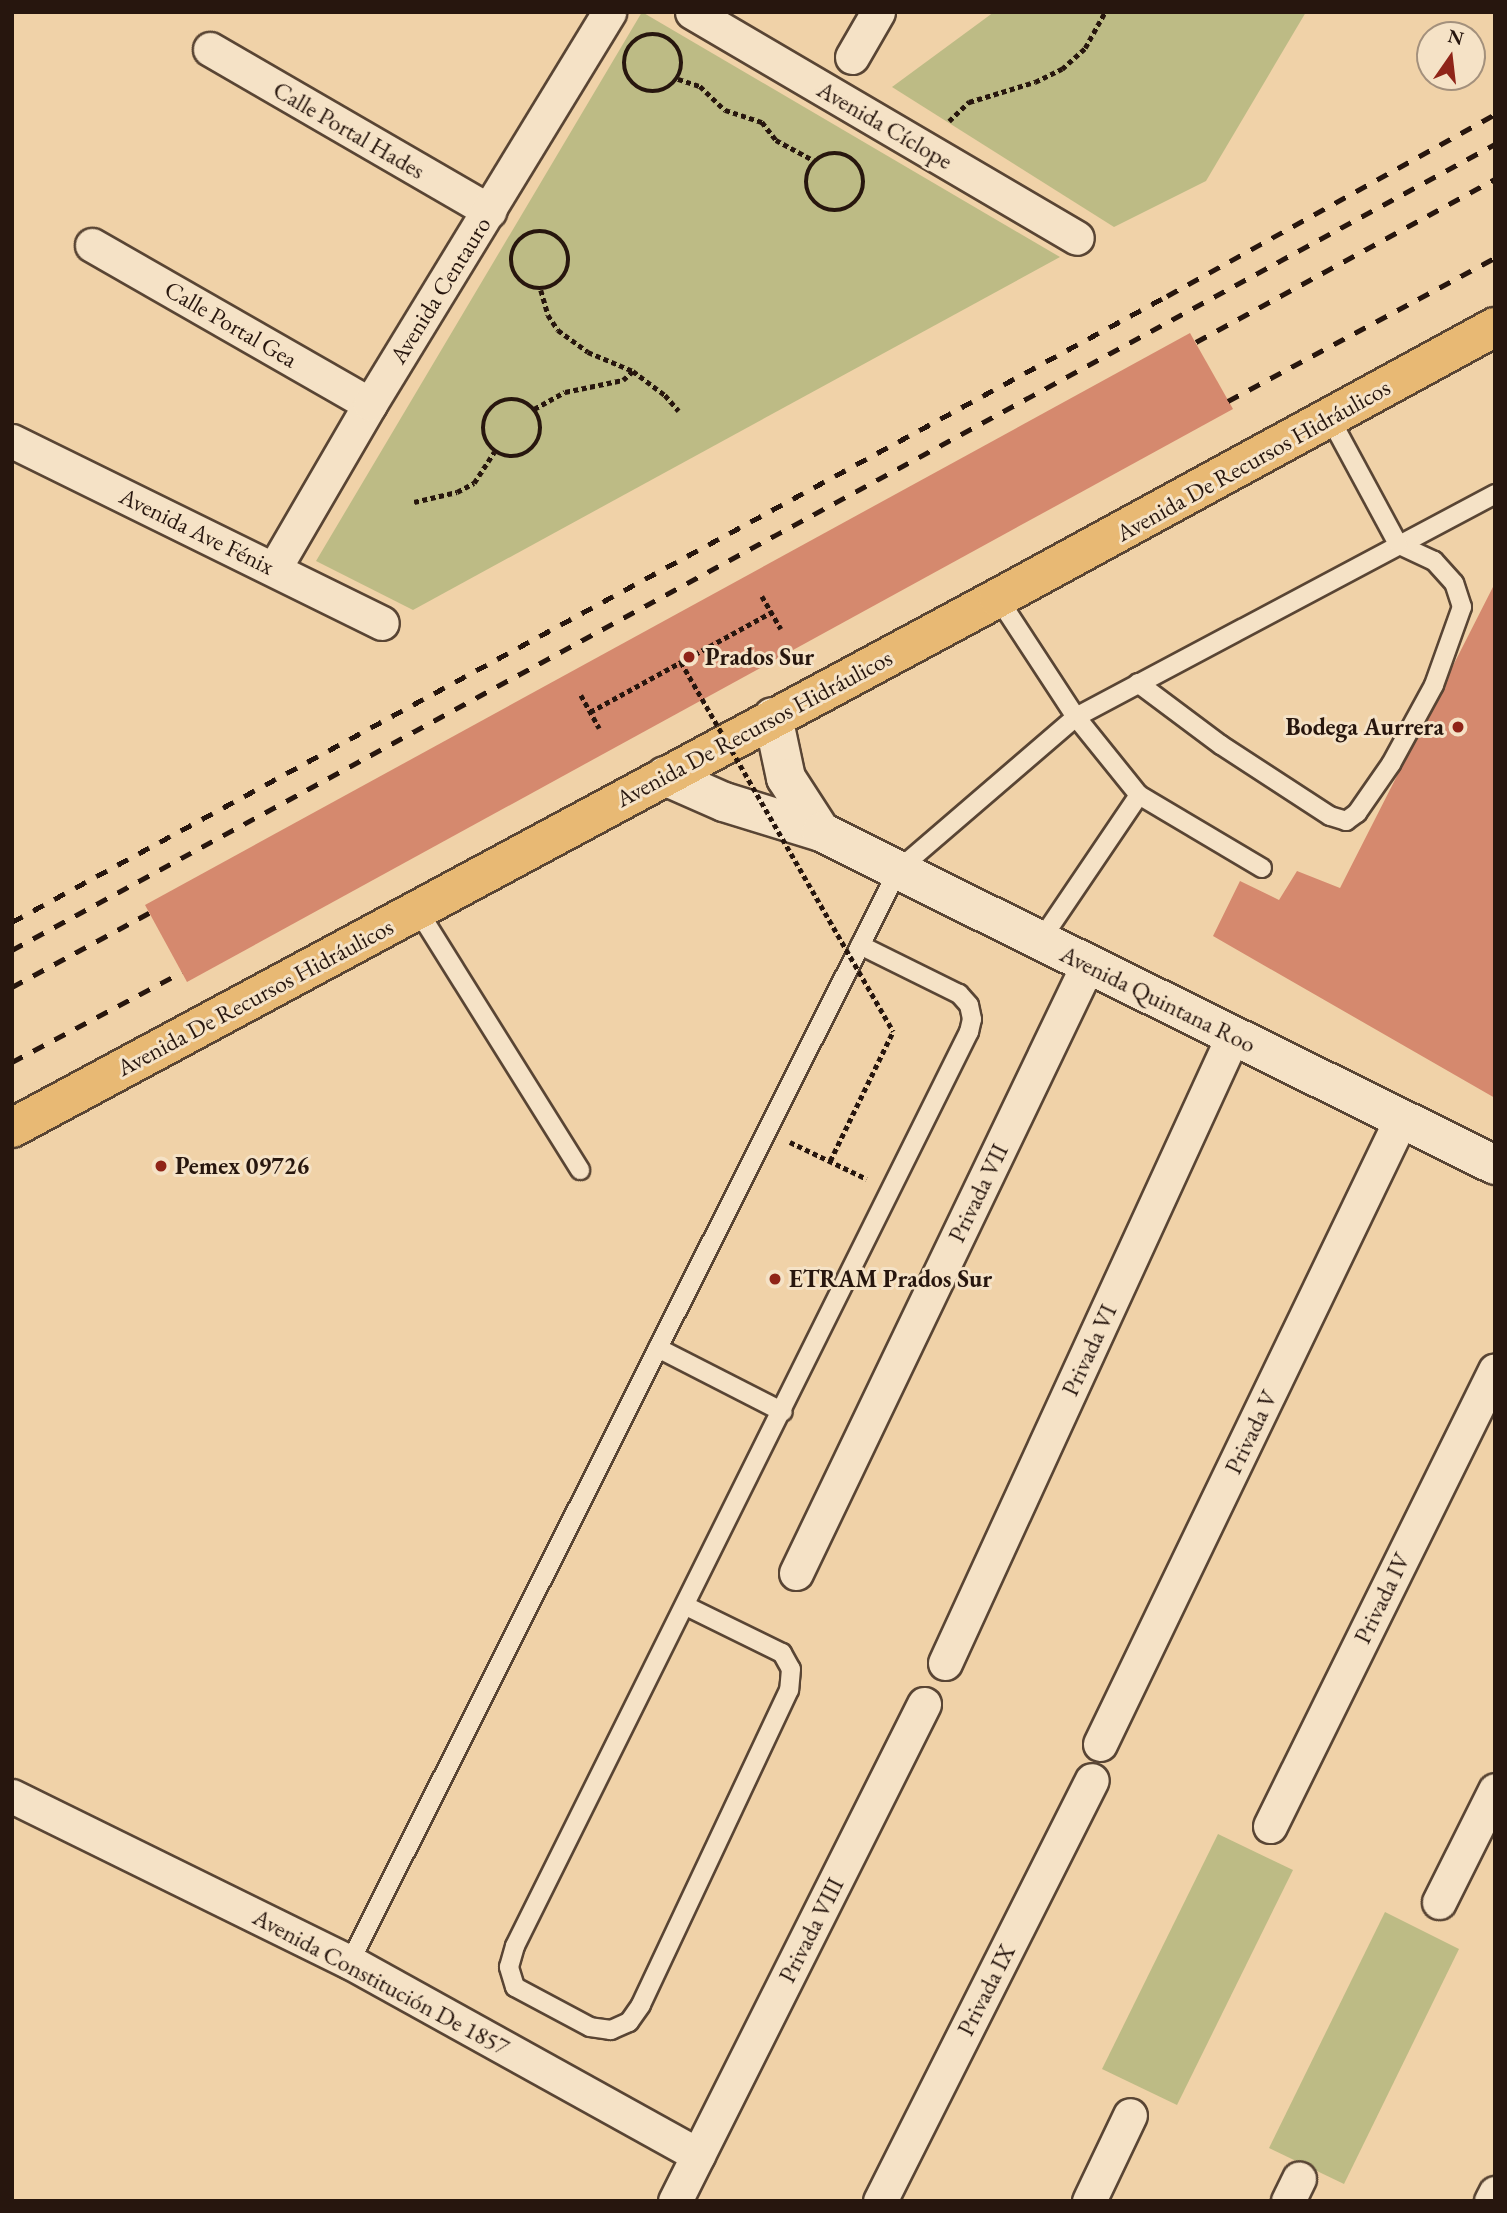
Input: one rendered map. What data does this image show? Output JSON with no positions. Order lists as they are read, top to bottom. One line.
{"streets":{"main road":["Avenida De Recursos Hidráulicos","Avenida Quintana Roo"],"street":["Avenida Cíclope","Calle Portal Hades","Avenida Centauro","Calle Portal Gea","Avenida Ave Fénix","Privada VII","Privada VI","Privada V","Privada IV","Privada VIII","Avenida Constitución De 1857","Privada IX"]},"crossings":[["Calle Portal Hades","Avenida Centauro"],["Avenida Centauro","Calle Portal Gea"],["Avenida Centauro","Avenida Ave Fénix"],["Avenida De Recursos Hidráulicos","Avenida Quintana Roo"],["Avenida Quintana Roo","Privada VII"],["Avenida Quintana Roo","Privada VI"],["Avenida Quintana Roo","Privada V"],["Privada VIII","Avenida Constitución De 1857"]],"places":["Prados Sur","Bodega Aurrera","Pemex 09726","ETRAM Prados Sur"],"north":"top"}
